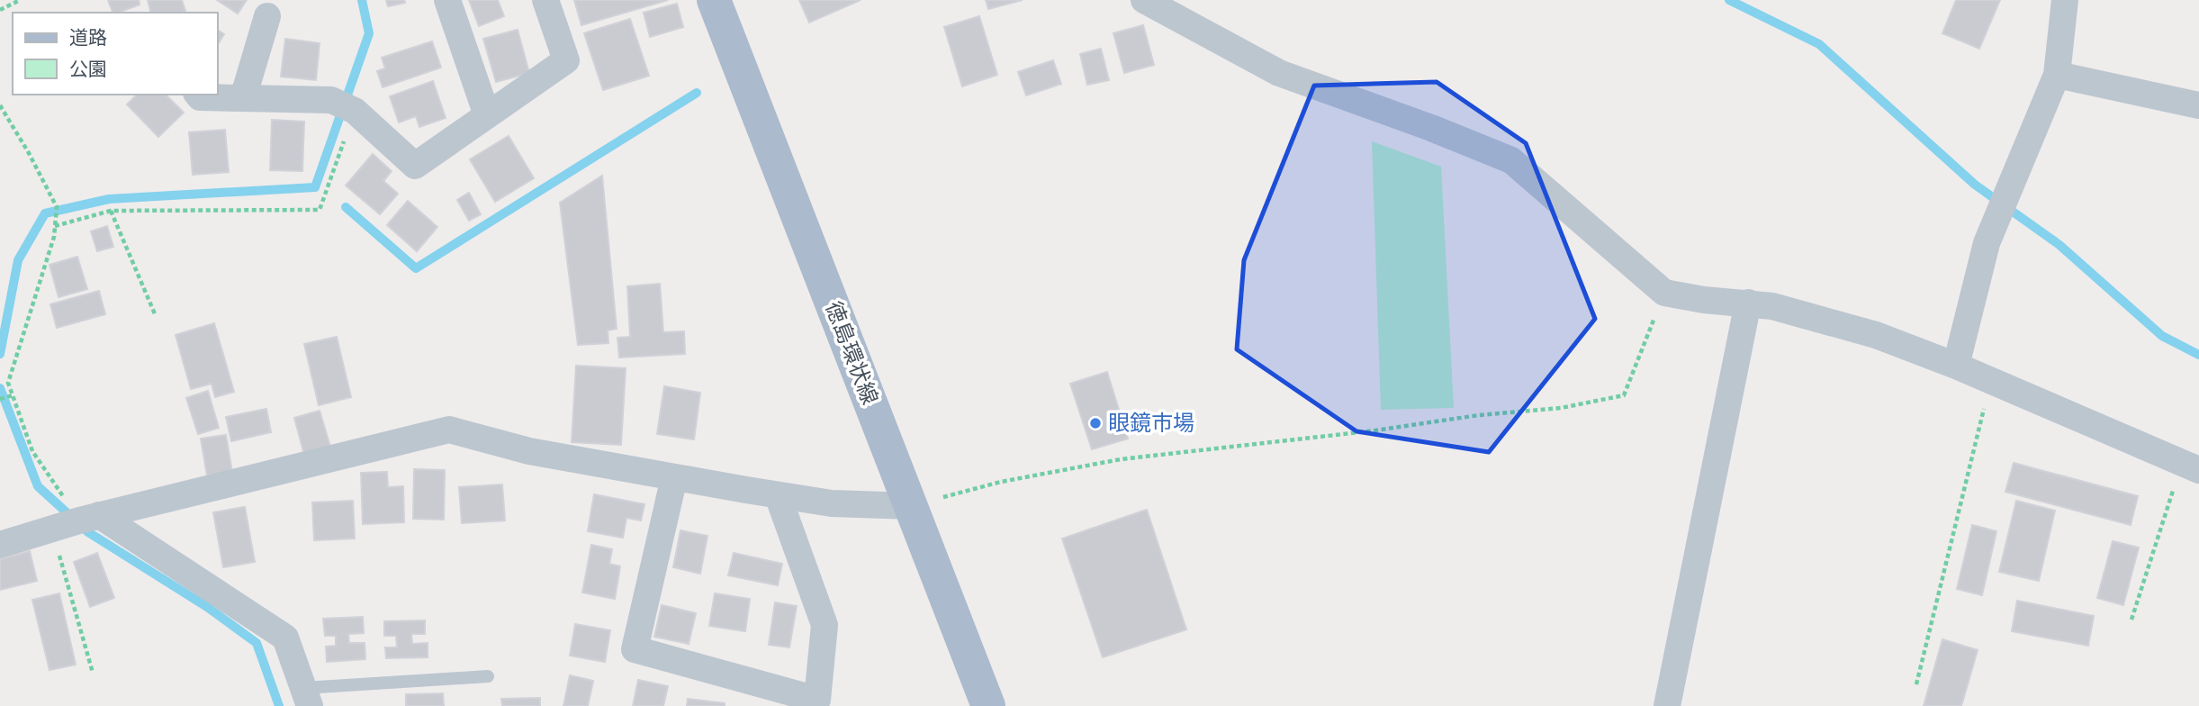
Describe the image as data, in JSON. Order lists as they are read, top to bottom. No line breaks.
{"streets":{"main road":["徳島環状線"]},"places":["眼鏡市場"],"legend":["道路","公園"]}
